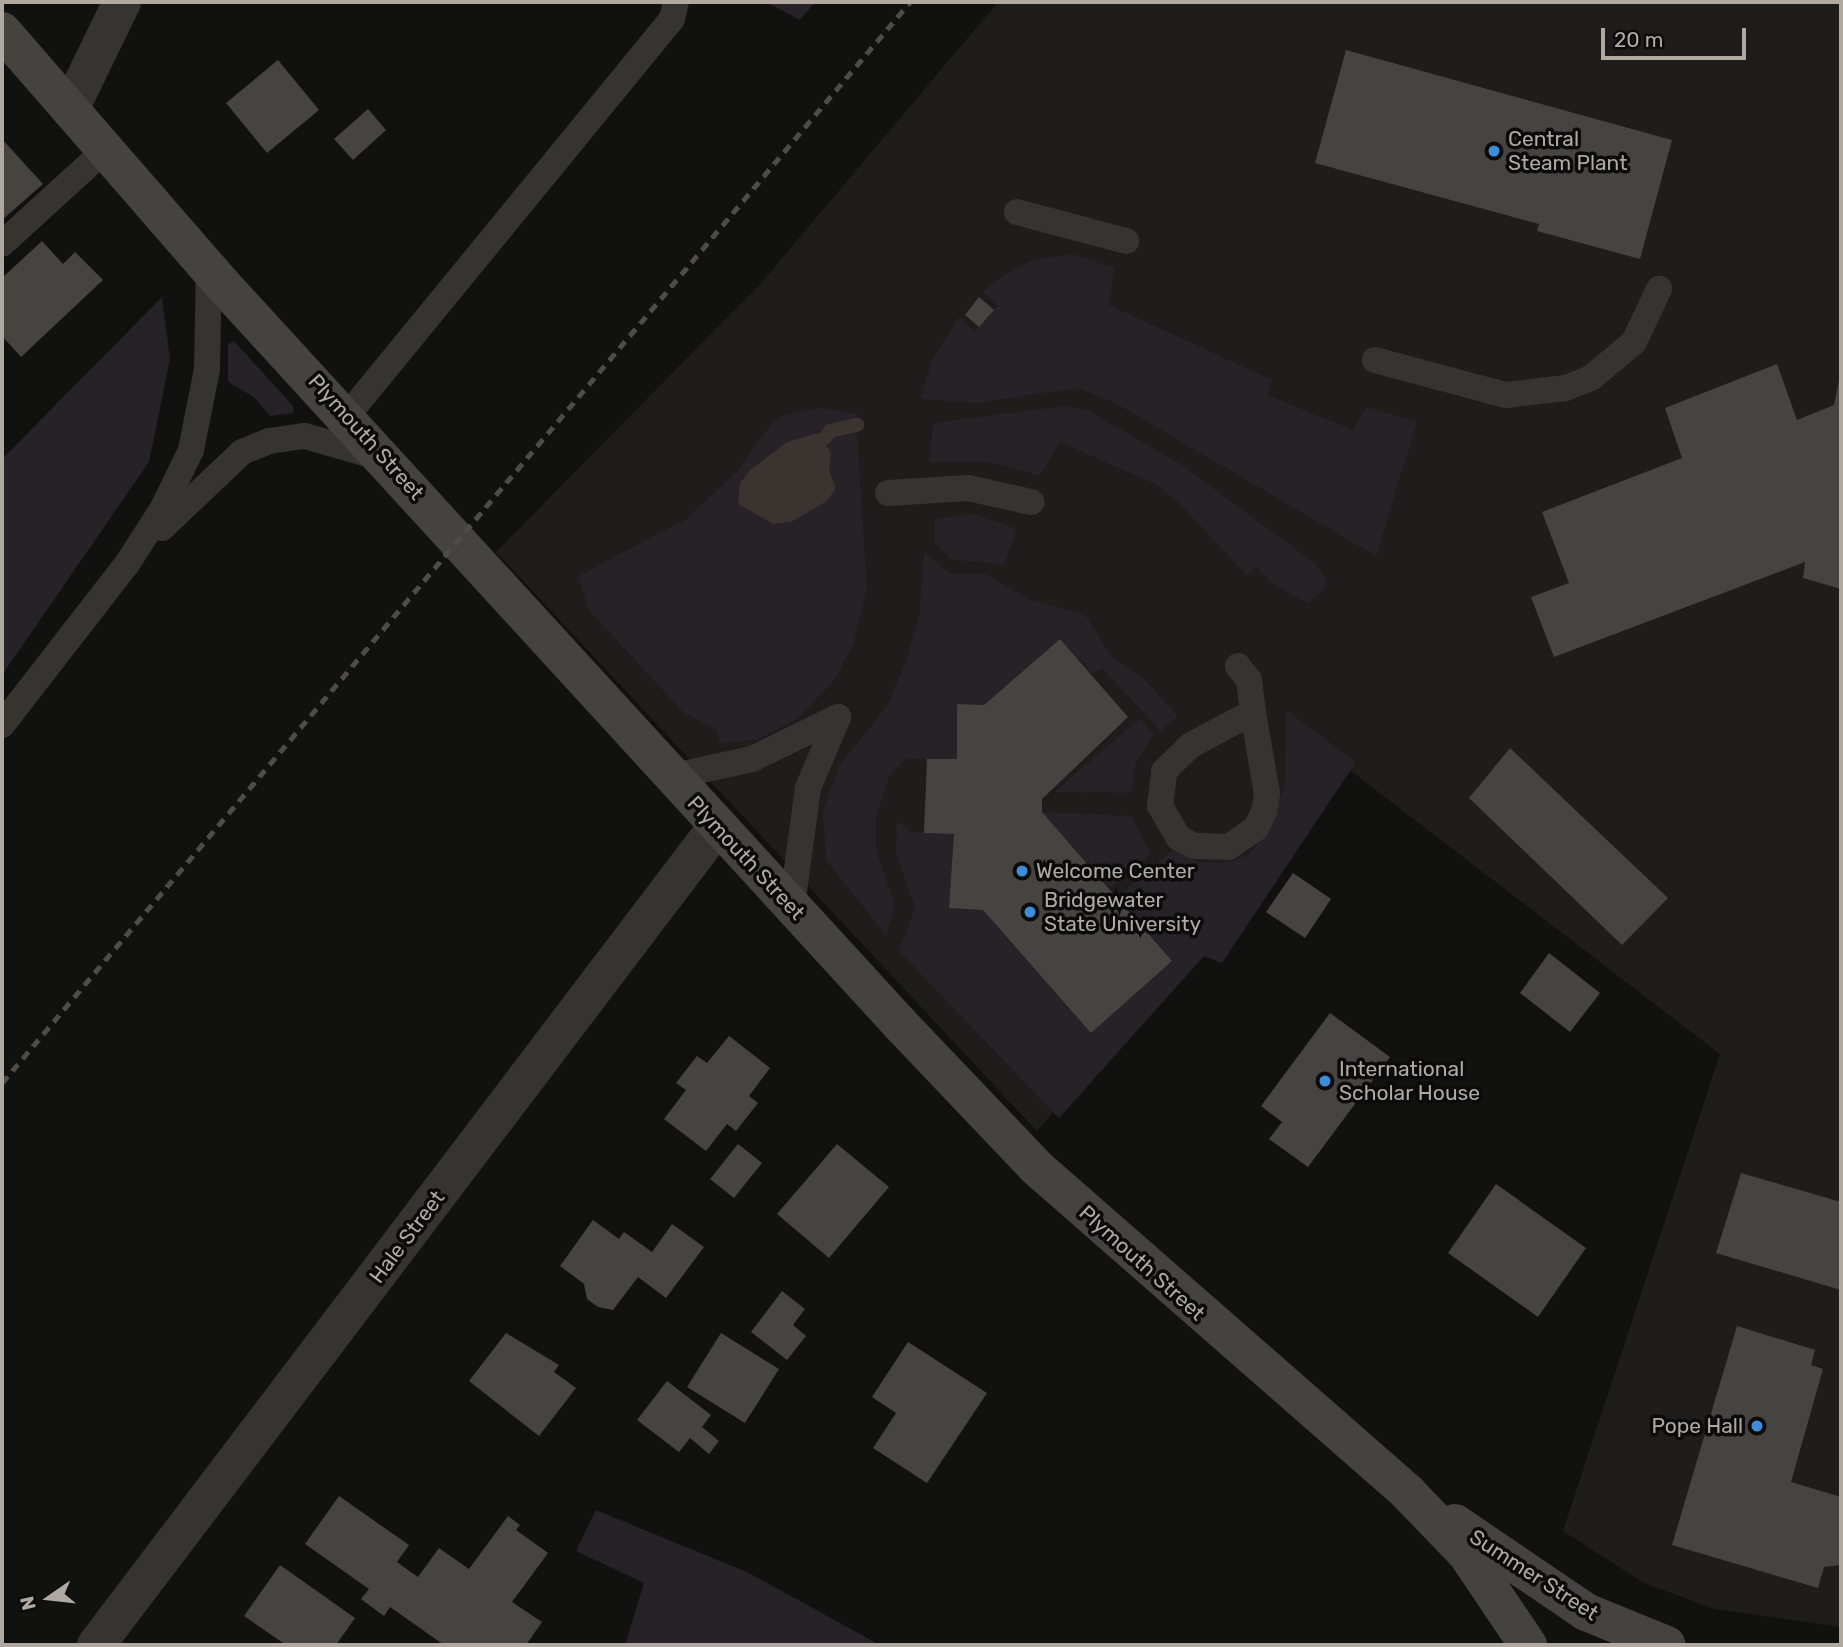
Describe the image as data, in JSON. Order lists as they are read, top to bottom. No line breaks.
{"streets":{"main road":["Plymouth Street","Summer Street"],"street":["Hale Street"]},"crossings":[["Plymouth Street","Hale Street"],["Plymouth Street","Summer Street"]],"places":["Central Steam Plant","Welcome Center","Bridgewater State University","International Scholar House","Pope Hall"],"scale_bar":"20 m","north":"left"}
